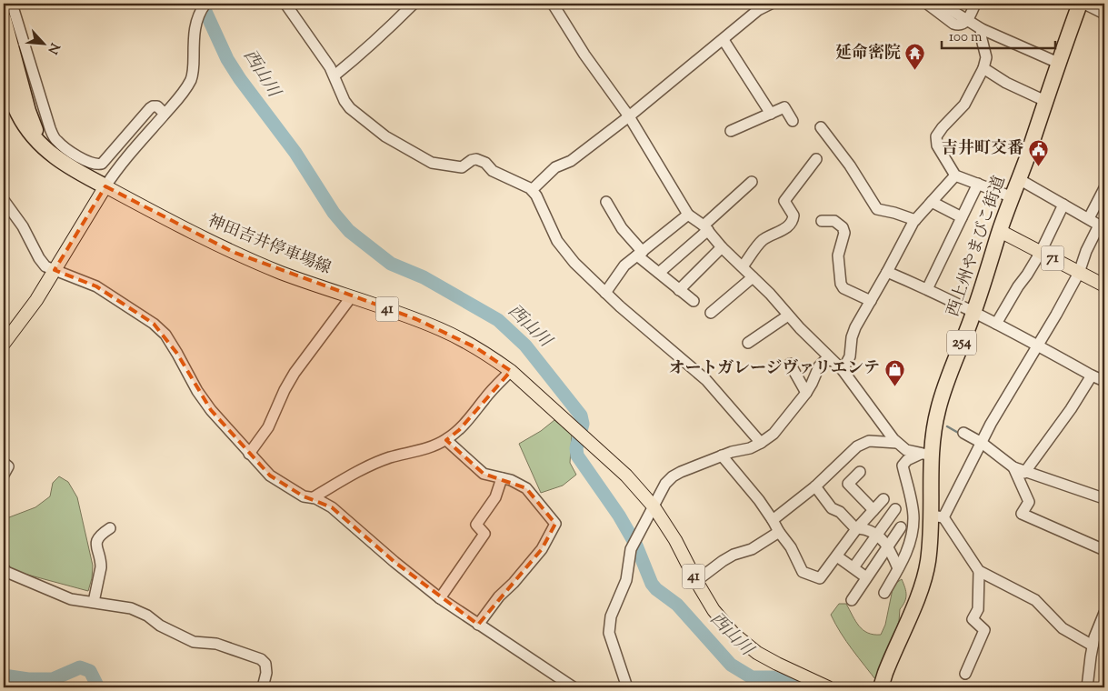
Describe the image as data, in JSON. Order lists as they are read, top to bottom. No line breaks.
{"streets":{"highway":["西上州やまびこ街道","254"],"main road":["神田吉井停車場線","71","41"]},"crossings":[["西上州やまびこ街道","71"]],"water":["西山川"],"places":{"temple":["延命密院"],"public building":["吉井町交番"],"shop":["オートガレージヴァリエンテ"]},"scale_bar":"100 m","north":"bottom right"}
